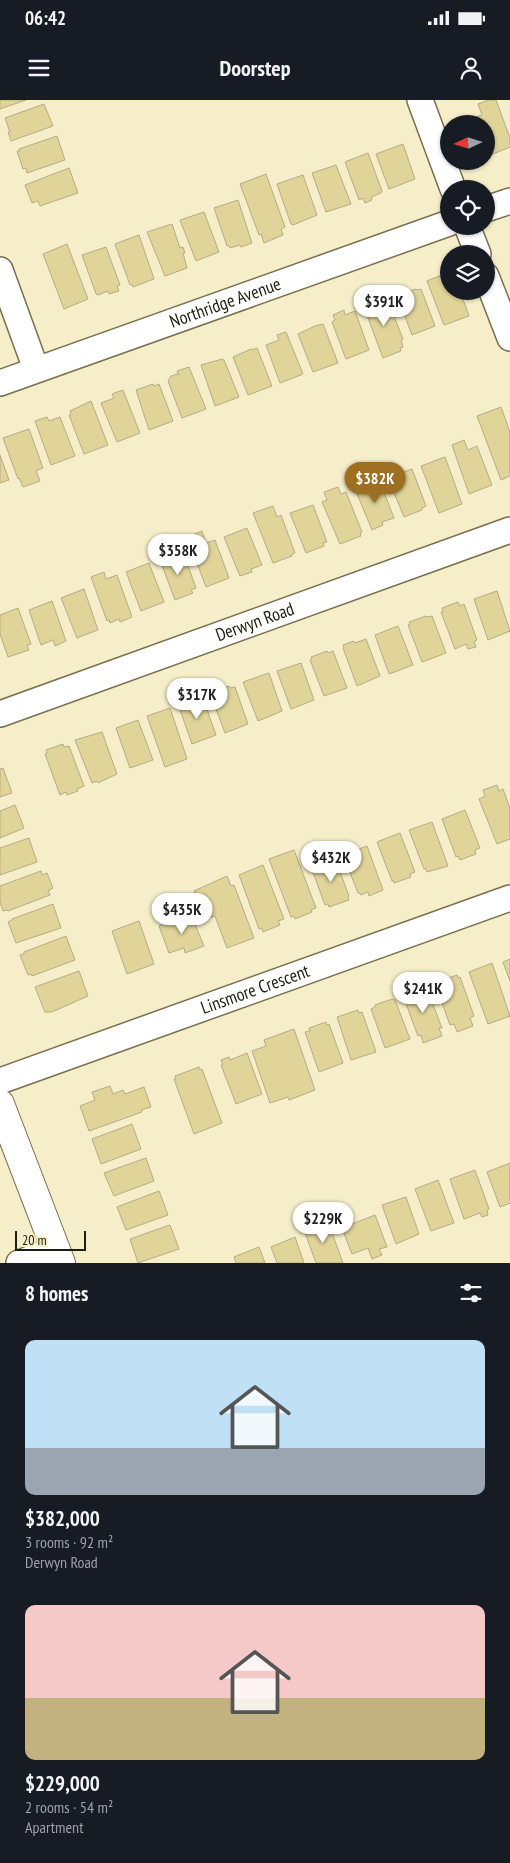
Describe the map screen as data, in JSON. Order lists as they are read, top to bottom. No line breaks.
{"streets":{"street":["Northridge Avenue","Derwyn Road","Linsmore Crescent"]},"scale_bar":"20 m","north":"left","page":{"status":"06:42","header":"Doorstep","price":["$391K","$382K","$358K","$317K","$432K","$435K","$241K","$229K"],"scale":"20 m","heading":"8 homes","list":[{"name":"$382,000","note":"3 rooms · 92 m² · Derwyn Road"},{"name":"$229,000","note":"2 rooms · 54 m² · Apartment"}]}}
